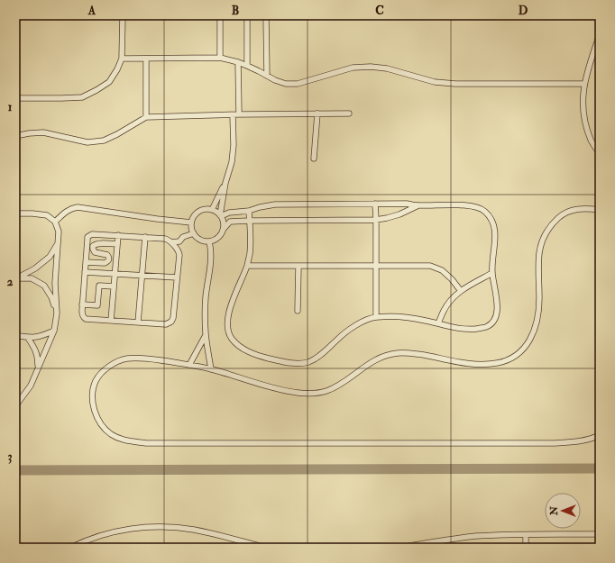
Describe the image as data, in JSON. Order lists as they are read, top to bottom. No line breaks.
{"north":"left","grid":{"columns":["A","B","C","D"],"rows":["1","2","3"]}}
